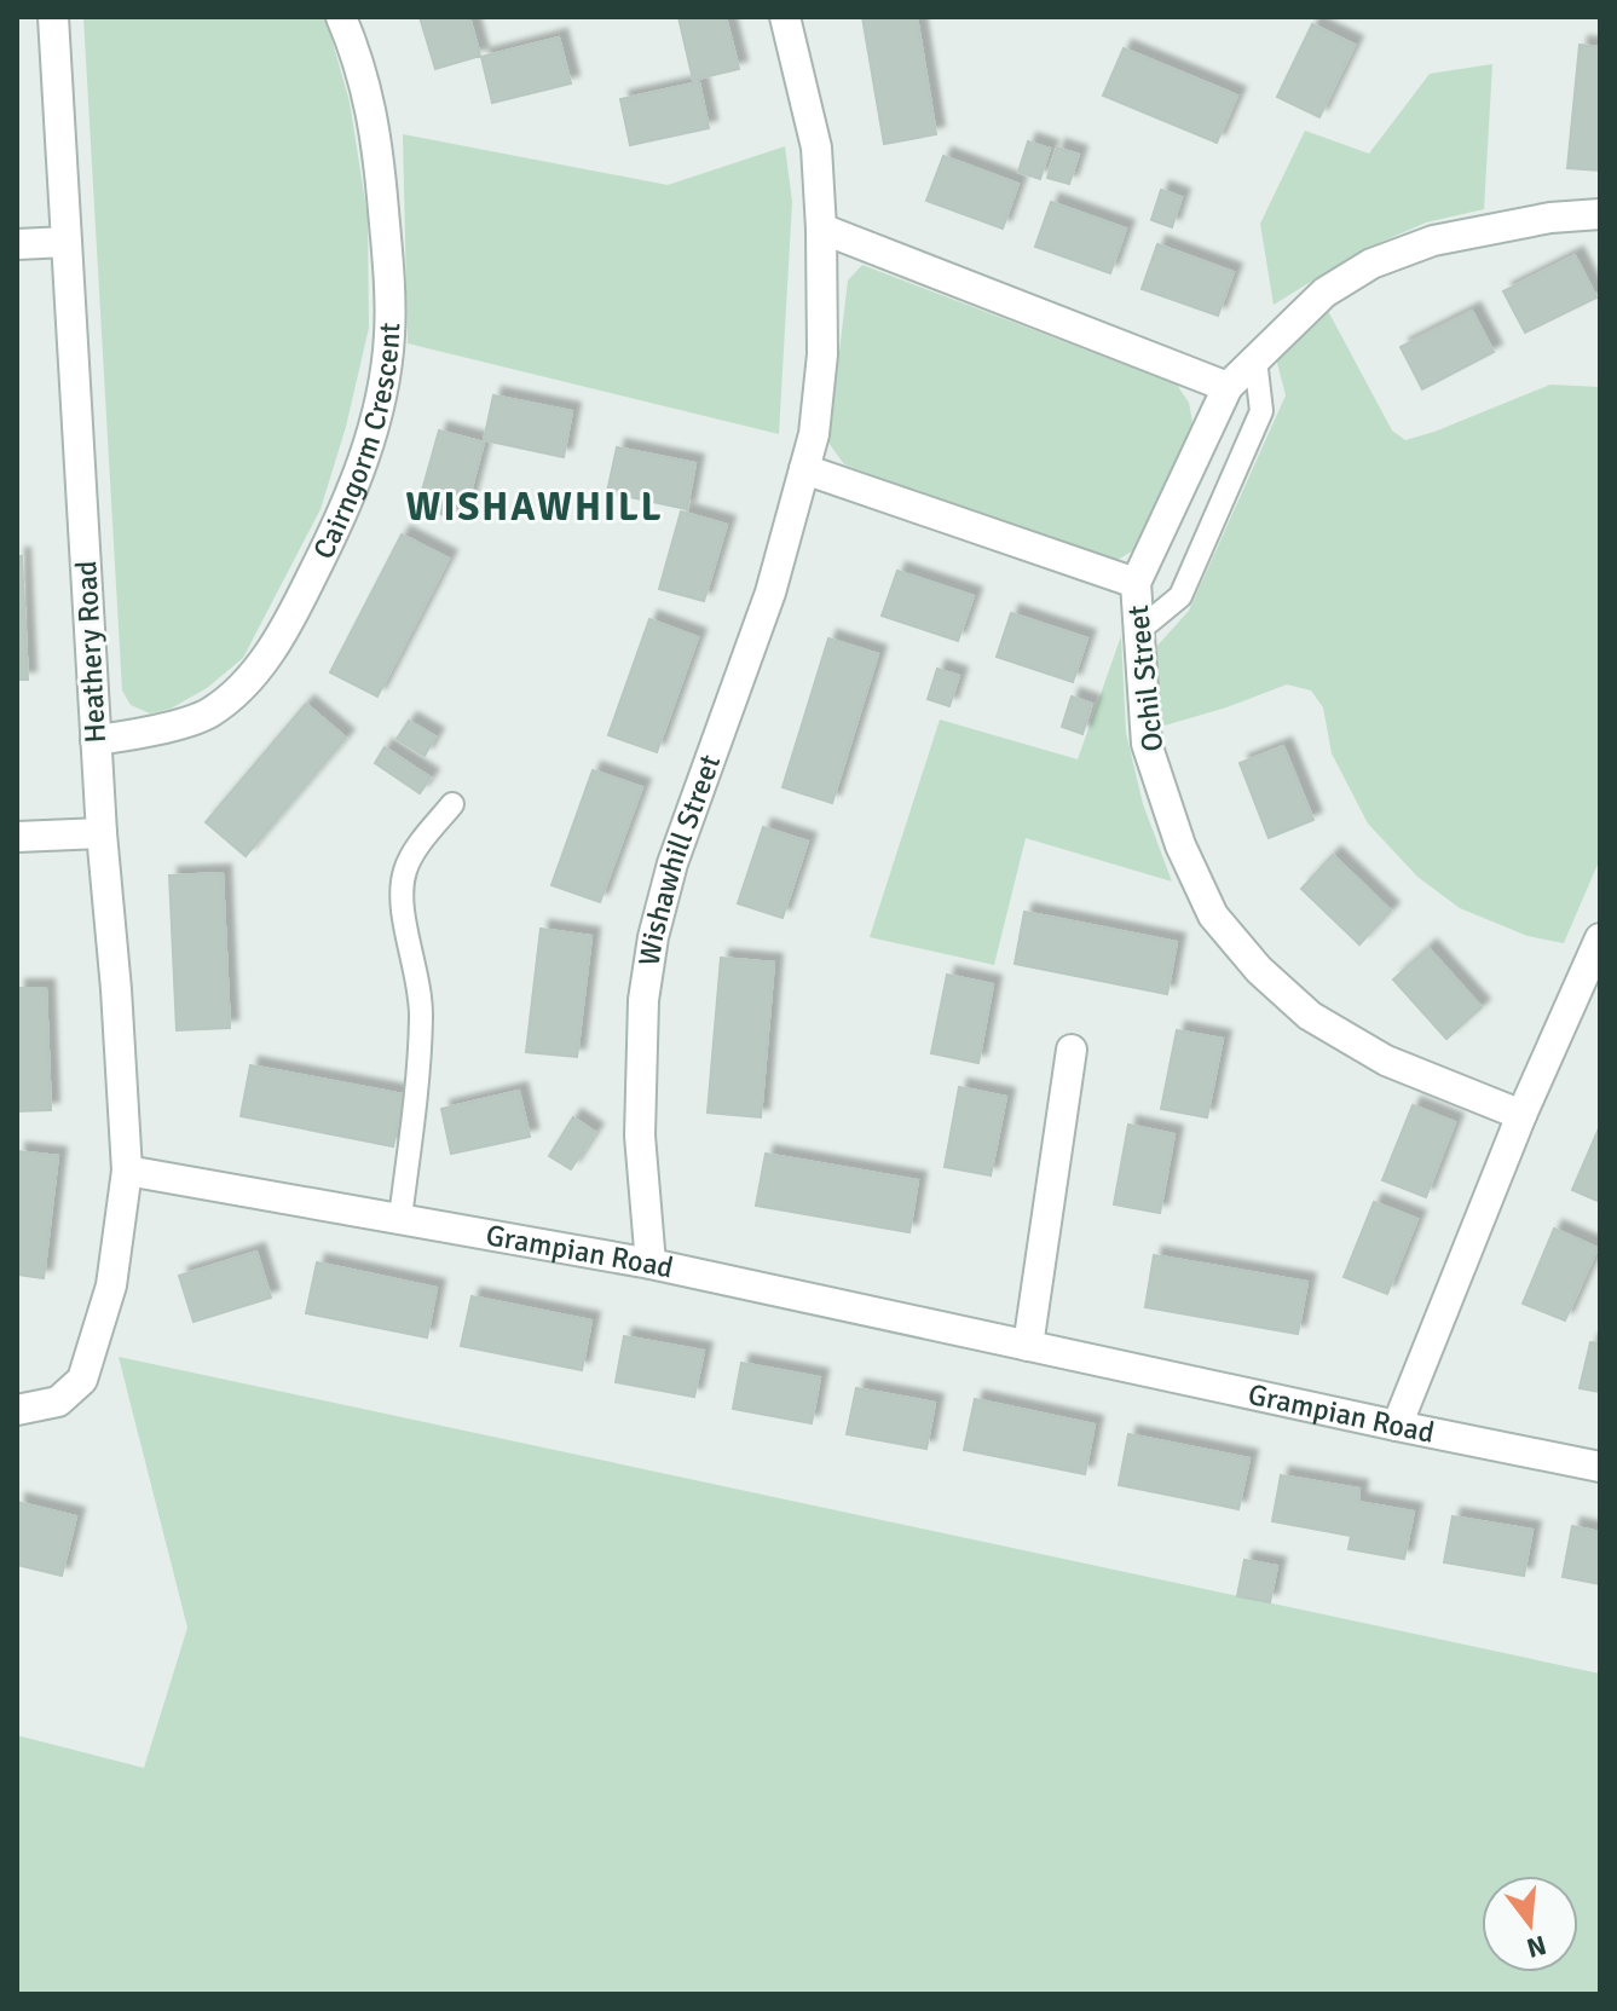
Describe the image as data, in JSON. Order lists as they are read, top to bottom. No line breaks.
{"streets":{"street":["Cairngorm Crescent","Heathery Road","Ochil Street","Wishawhill Street","Grampian Road"]},"crossings":[["Cairngorm Crescent","Heathery Road"],["Heathery Road","Grampian Road"],["Wishawhill Street","Grampian Road"]],"districts":["WISHAWHILL"],"north":"bottom"}
